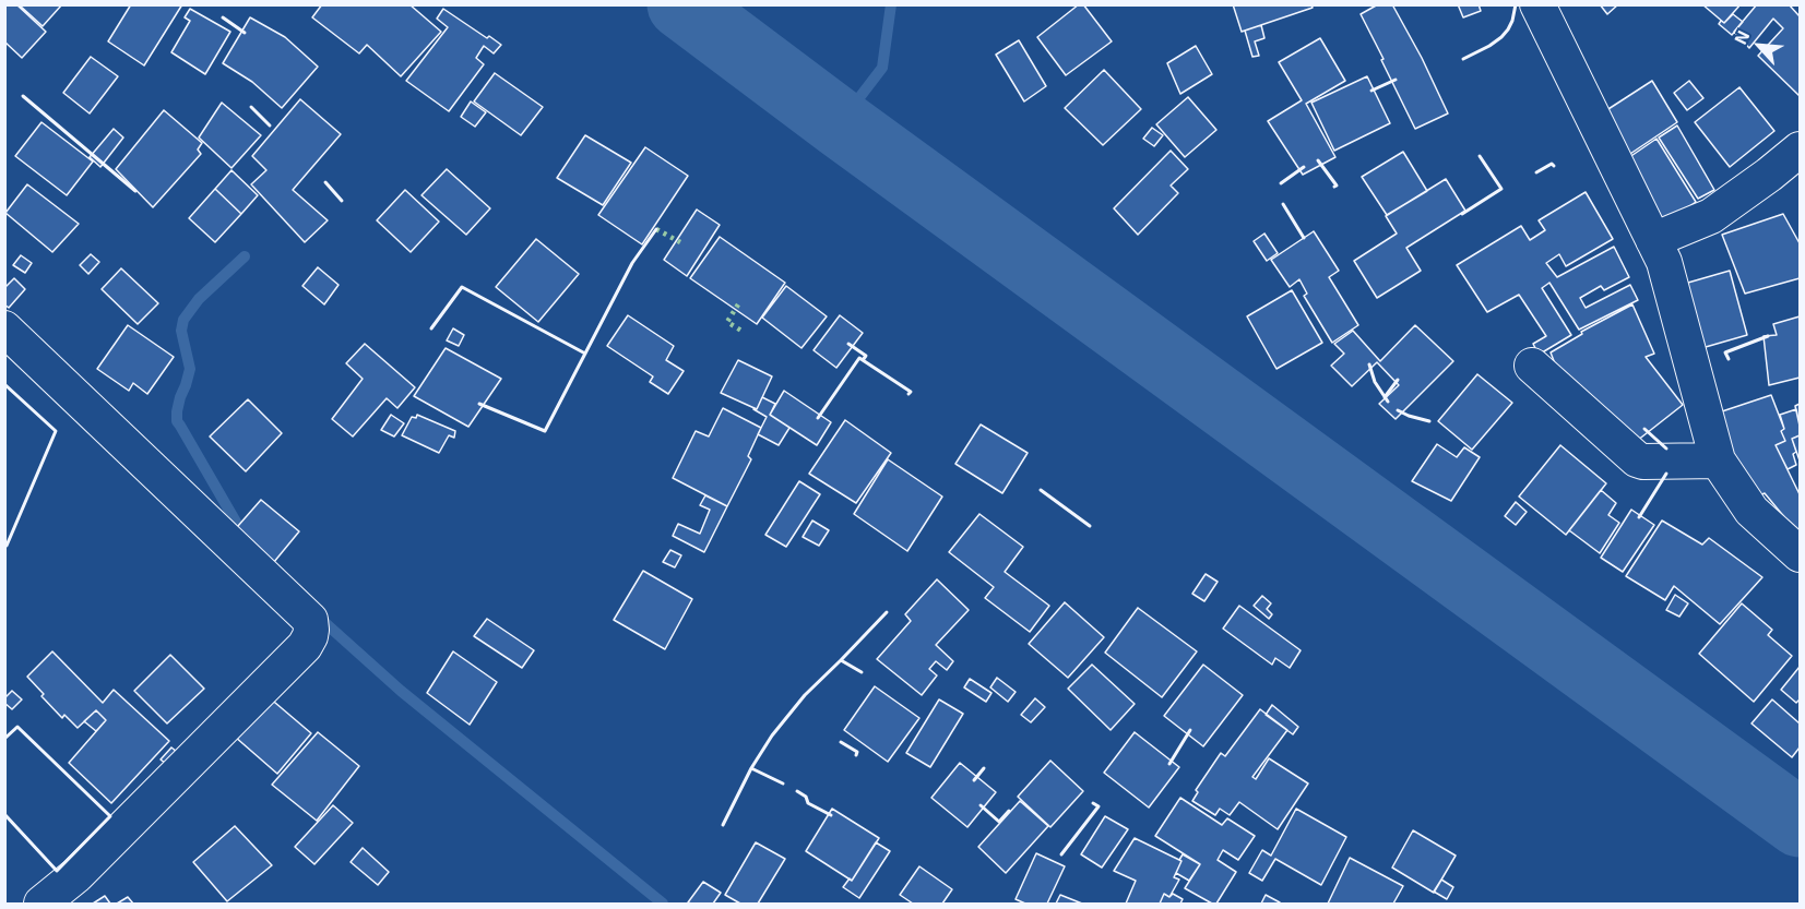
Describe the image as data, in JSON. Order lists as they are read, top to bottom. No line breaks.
{"north":"top left"}
